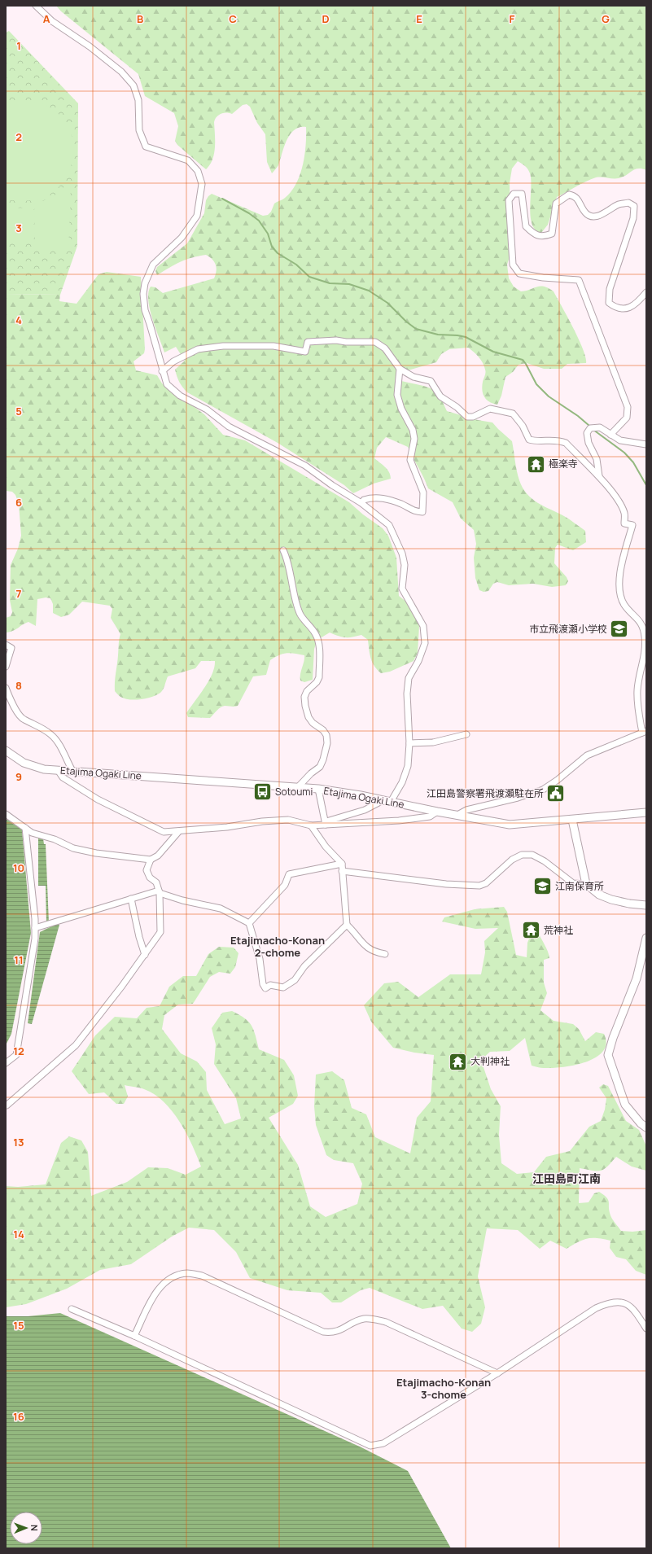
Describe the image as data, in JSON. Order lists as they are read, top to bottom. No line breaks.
{"streets":{"main road":["Etajima Ogaki Line"]},"districts":["Etajimacho-Konan 2-chome","江田島町江南","Etajimacho-Konan 3-chome"],"places":{"temple":["極楽寺","荒神社","大判神社"],"school or university":["市立飛渡瀬小学校","江南保育所"],"bus stop":["Sotoumi"],"public building":["江田島警察署飛渡瀬駐在所"]},"north":"right","grid":{"columns":["A","B","C","D","E","F","G"],"rows":["1","2","3","4","5","6","7","8","9","10","11","12","13","14","15","16"]}}
